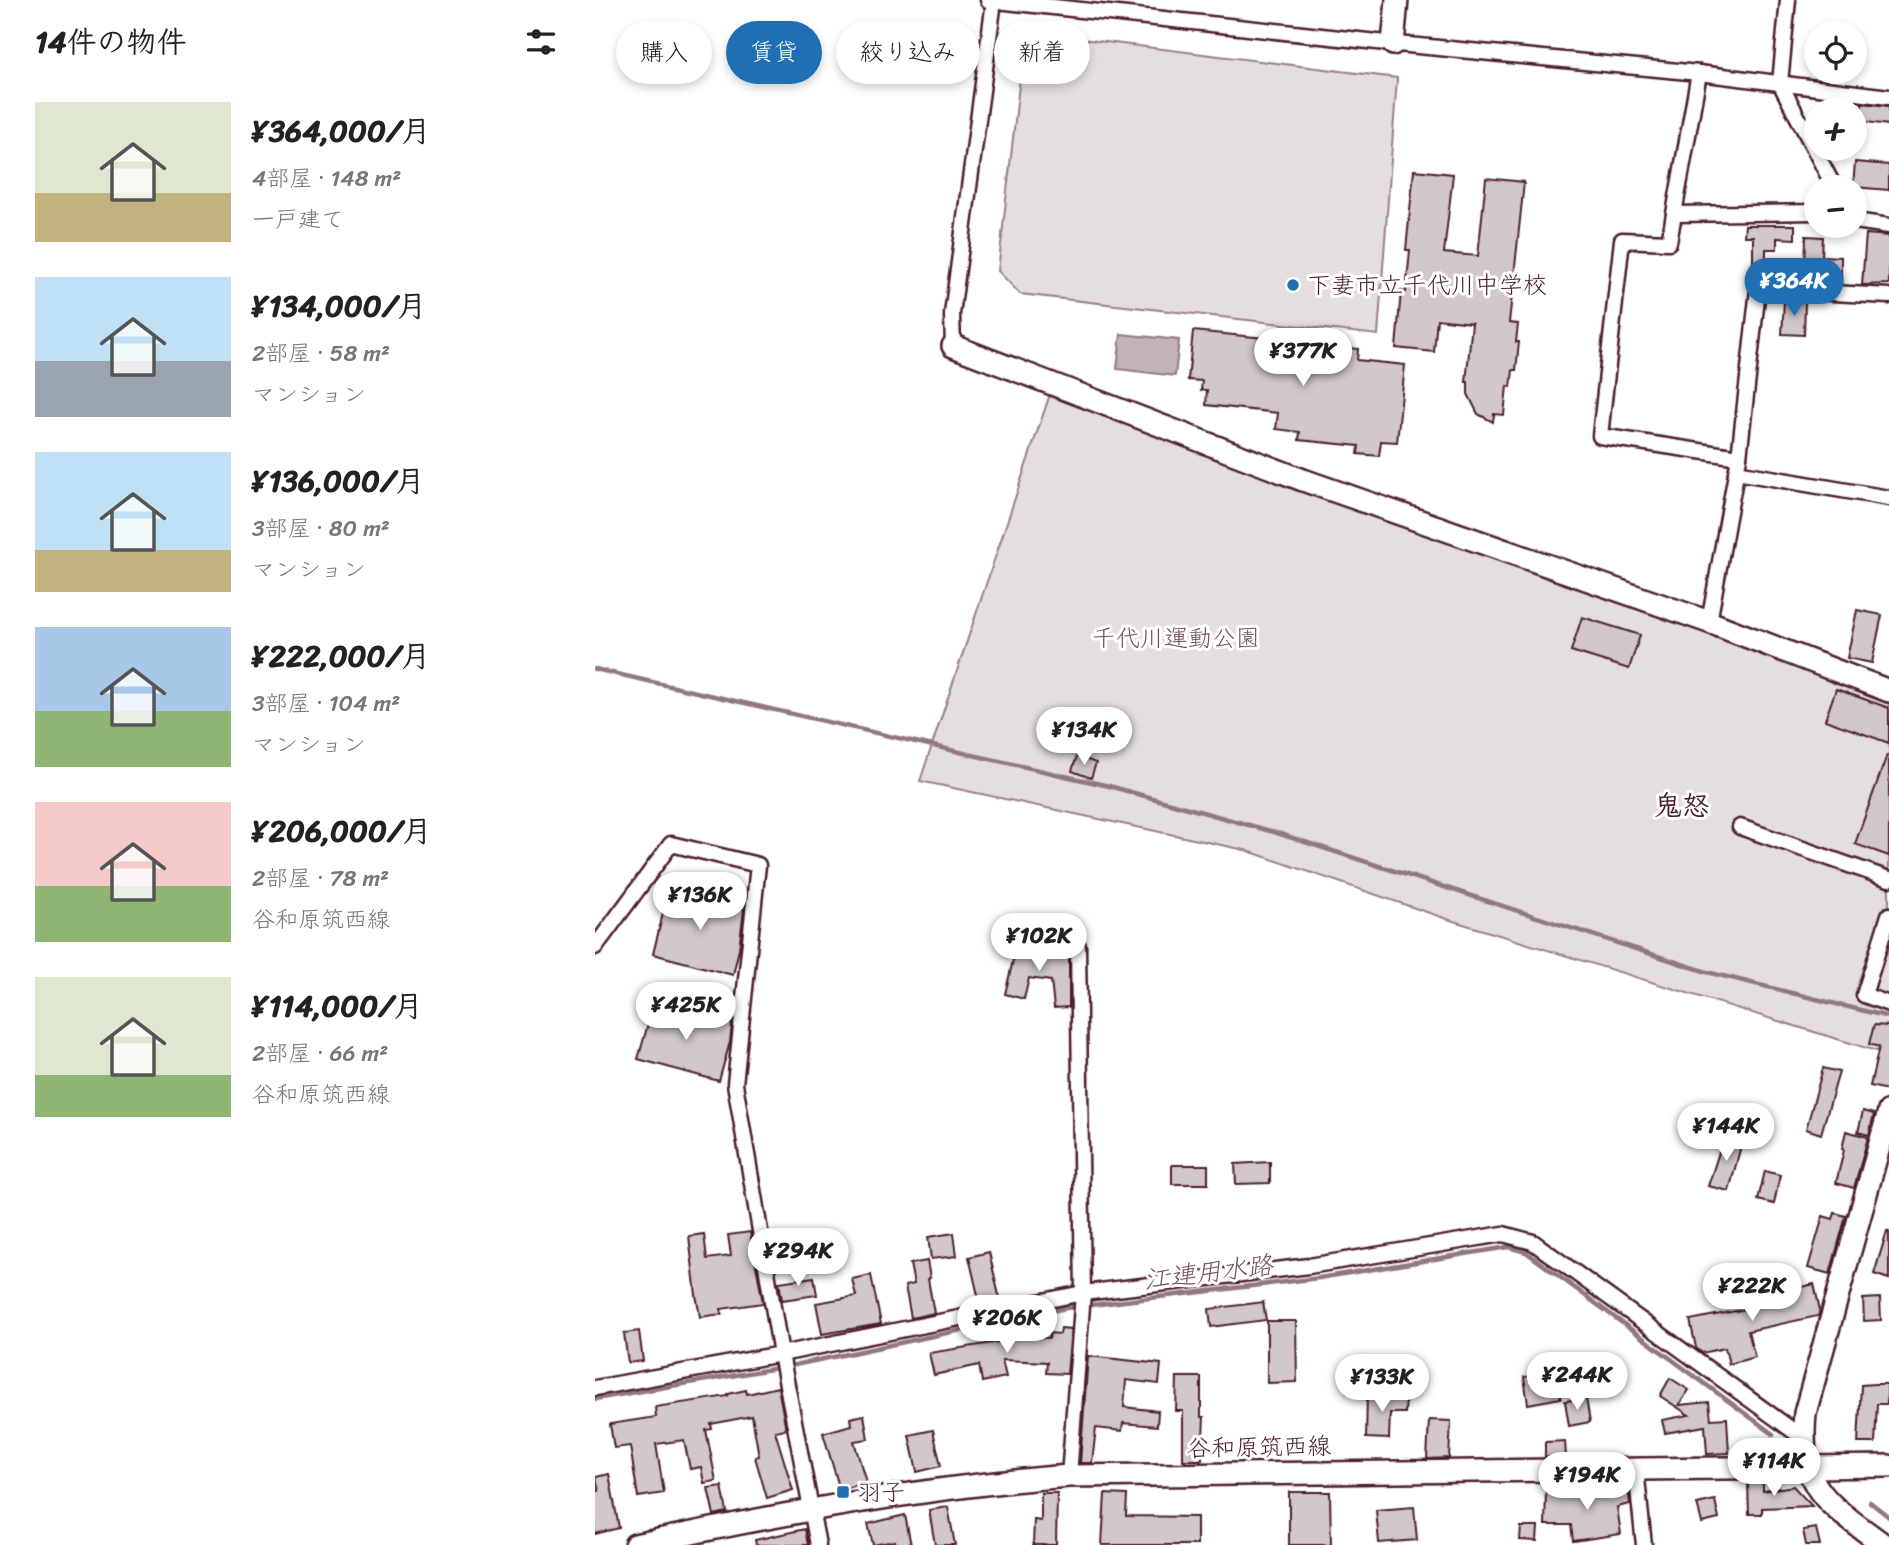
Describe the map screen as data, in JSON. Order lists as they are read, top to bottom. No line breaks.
{"streets":{"street":["谷和原筑西線"]},"districts":["鬼怒"],"water":["江連用水路"],"parks":["千代川運動公園"],"places":{"other":["下妻市立千代川中学校"],"transit":["羽子"]},"page":{"heading":"14件の物件","map_buttons":["+","−"],"chip":["購入","賃貸","絞り込み","新着"],"list":[{"name":"¥364,000/月","note":"4部屋 · 148 m² · 一戸建て"},{"name":"¥134,000/月","note":"2部屋 · 58 m² · マンション"},{"name":"¥136,000/月","note":"3部屋 · 80 m² · マンション"},{"name":"¥222,000/月","note":"3部屋 · 104 m² · マンション"},{"name":"¥206,000/月","note":"2部屋 · 78 m² · 谷和原筑西線"},{"name":"¥114,000/月","note":"2部屋 · 66 m² · 谷和原筑西線"}],"price":["¥364K","¥377K","¥134K","¥136K","¥102K","¥425K","¥144K","¥294K","¥222K","¥206K","¥244K","¥133K","¥114K","¥194K"]}}
